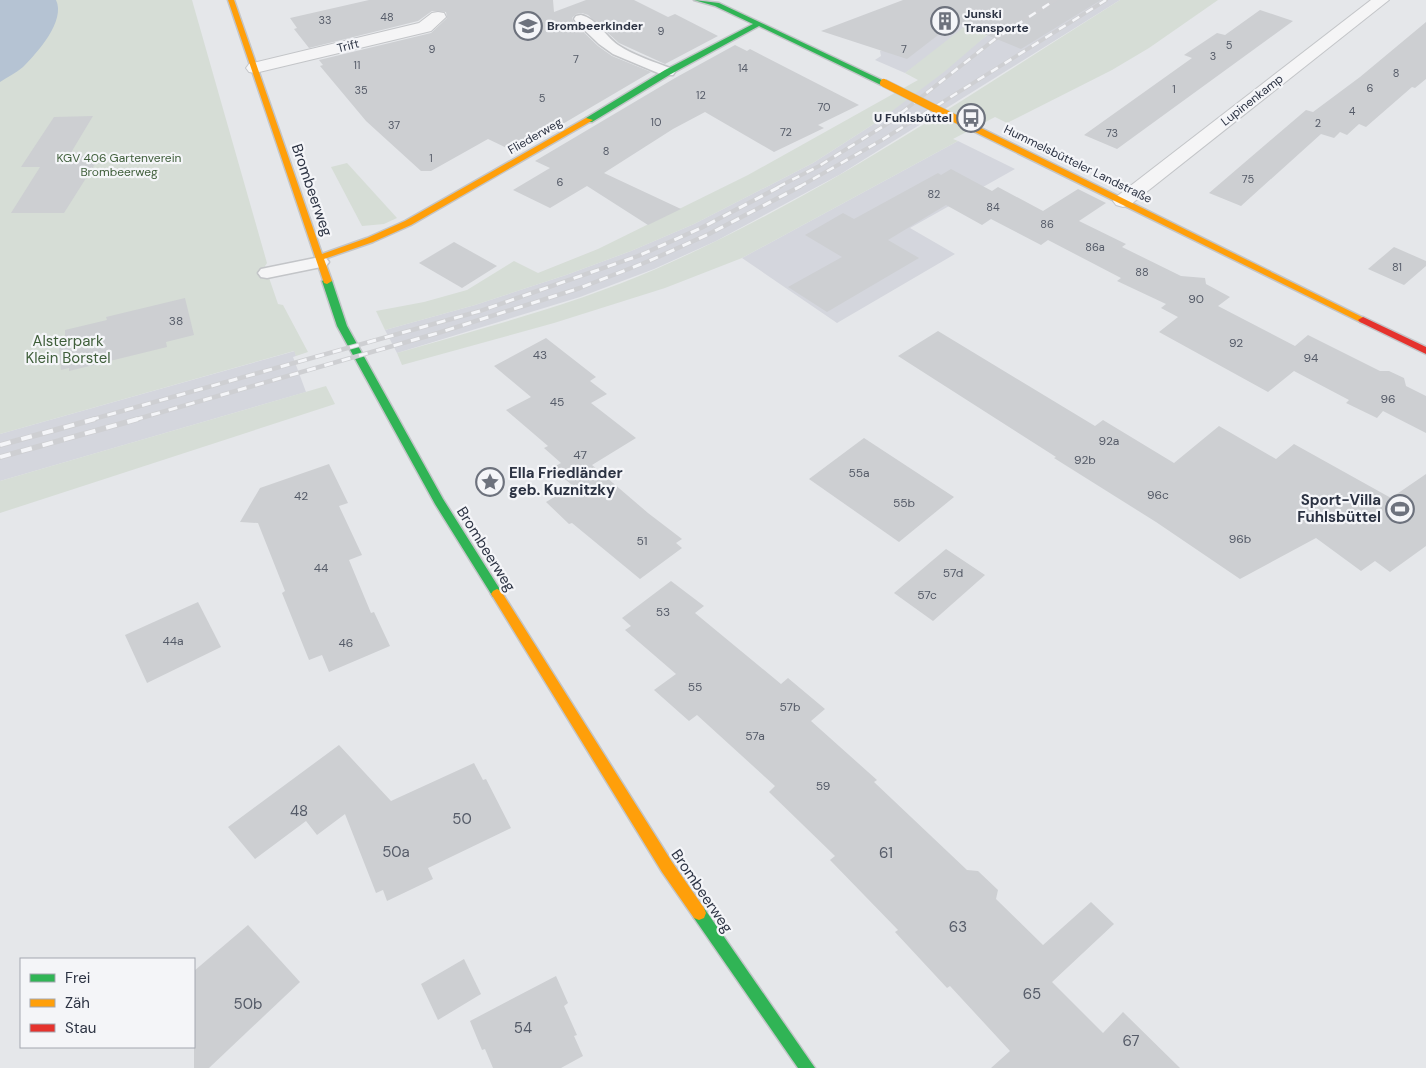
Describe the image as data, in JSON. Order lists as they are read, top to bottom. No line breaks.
{"streets":{"main road":["Fliederweg","Hummelsbütteler Landstraße","Brombeerweg"],"street":["Trift","Lupinenkamp"]},"crossings":[["Trift","Brombeerweg"],["Lupinenkamp","Hummelsbütteler Landstraße"],["Fliederweg","Hummelsbütteler Landstraße"],["Fliederweg","Brombeerweg"]],"parks":["KGV 406 Gartenverein Brombeerweg","Alsterpark Klein Borstel"],"places":{"building":["Junski Transporte"],"school or university":["Brombeerkinder"],"bus stop":["U Fuhlsbüttel"],"place":["Ella Friedländer geb. Kuznitzky"],"sports":["Sport-Villa Fuhlsbüttel"]},"house_numbers":["48","33","9","5","9","7","3","7","11","14","8","6","1","35","12","5","70","4","10","2","37","72","73","8","1","75","6","82","84","86","86a","81","88","90","38","92","43","94","96","45","92a","47","92b","55a","96c","42","55b","96b","51","44","57d","57c","53","44a","46","55","57b","57a","59","48","50","50a","61","63","65","50b","54","67"],"legend":["Frei","Zäh","Stau"]}
